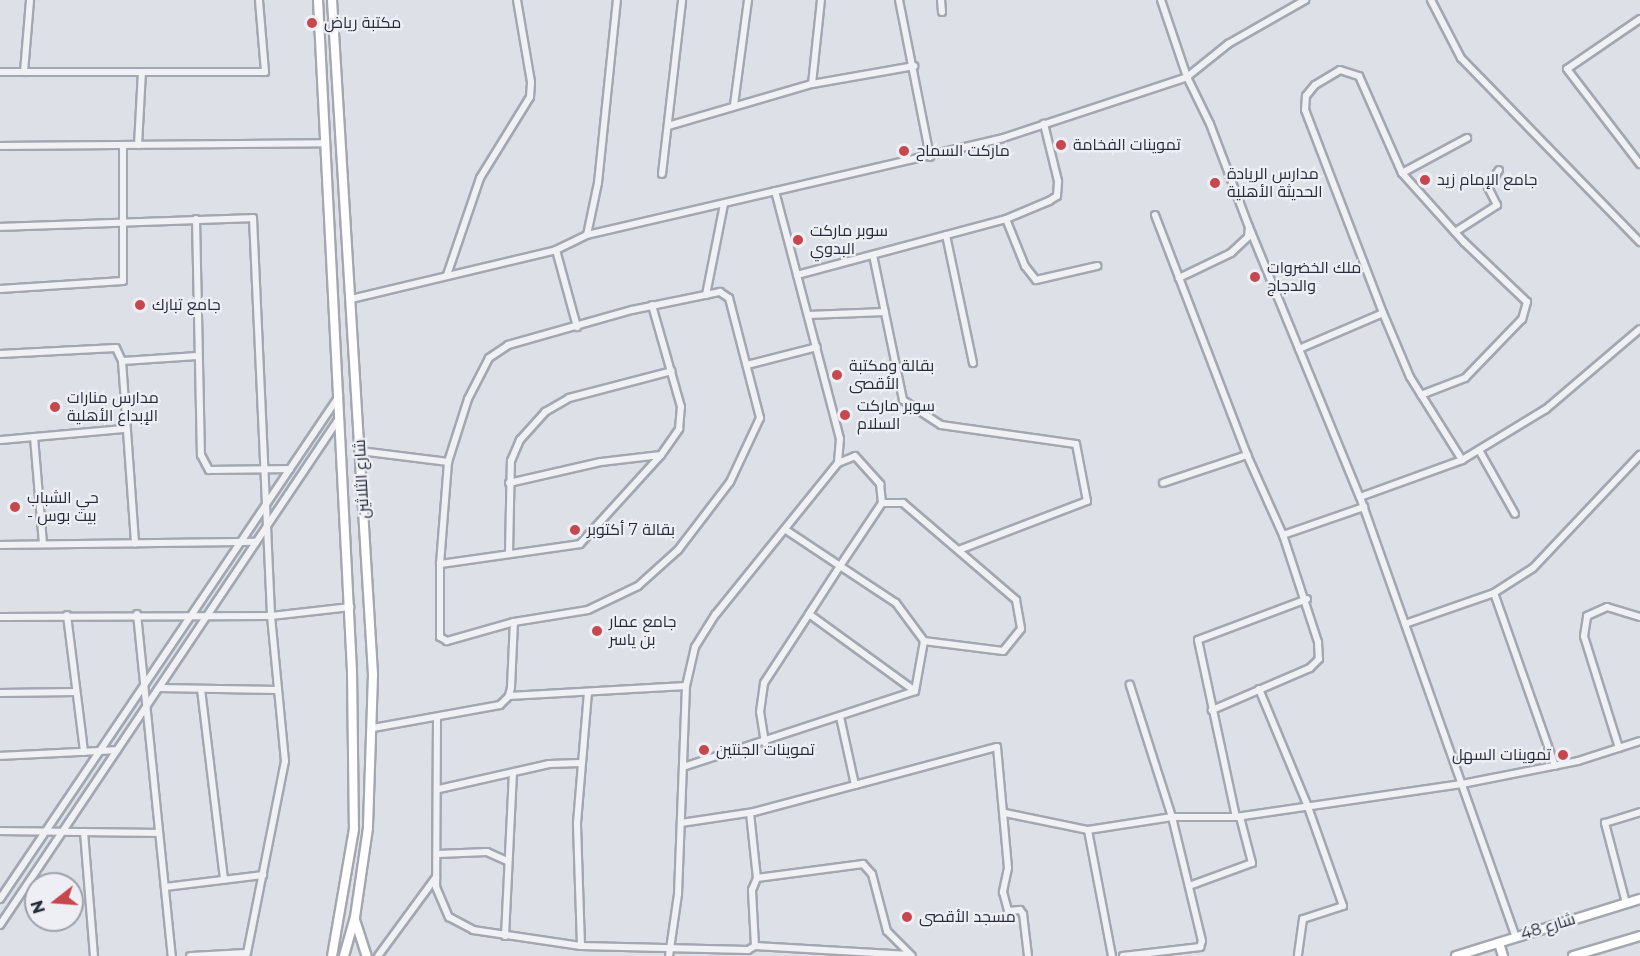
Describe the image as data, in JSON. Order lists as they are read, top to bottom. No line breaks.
{"streets":{"street":["شارع الثلاثين","شارع 48"]},"places":["مكتبة رياض","تموينات الفخامة","ماركت السماح","جامع الإمام زيد","مدارس الريادة الحديثة الأهلية","سوبر ماركت البدوي","ملك الخضروات والدجاج","جامع تبارك","بقالة ومكتبة الأقصى","مدارس منارات الإبداع الأهلية","سوبر ماركت السلام","حي الشباب - بيت بوس","بقالة 7 أكتوبر","جامع عمار بن ياسر","تموينات الجنتين","تموينات السهل","مسجد الأقصى"],"north":"left"}
